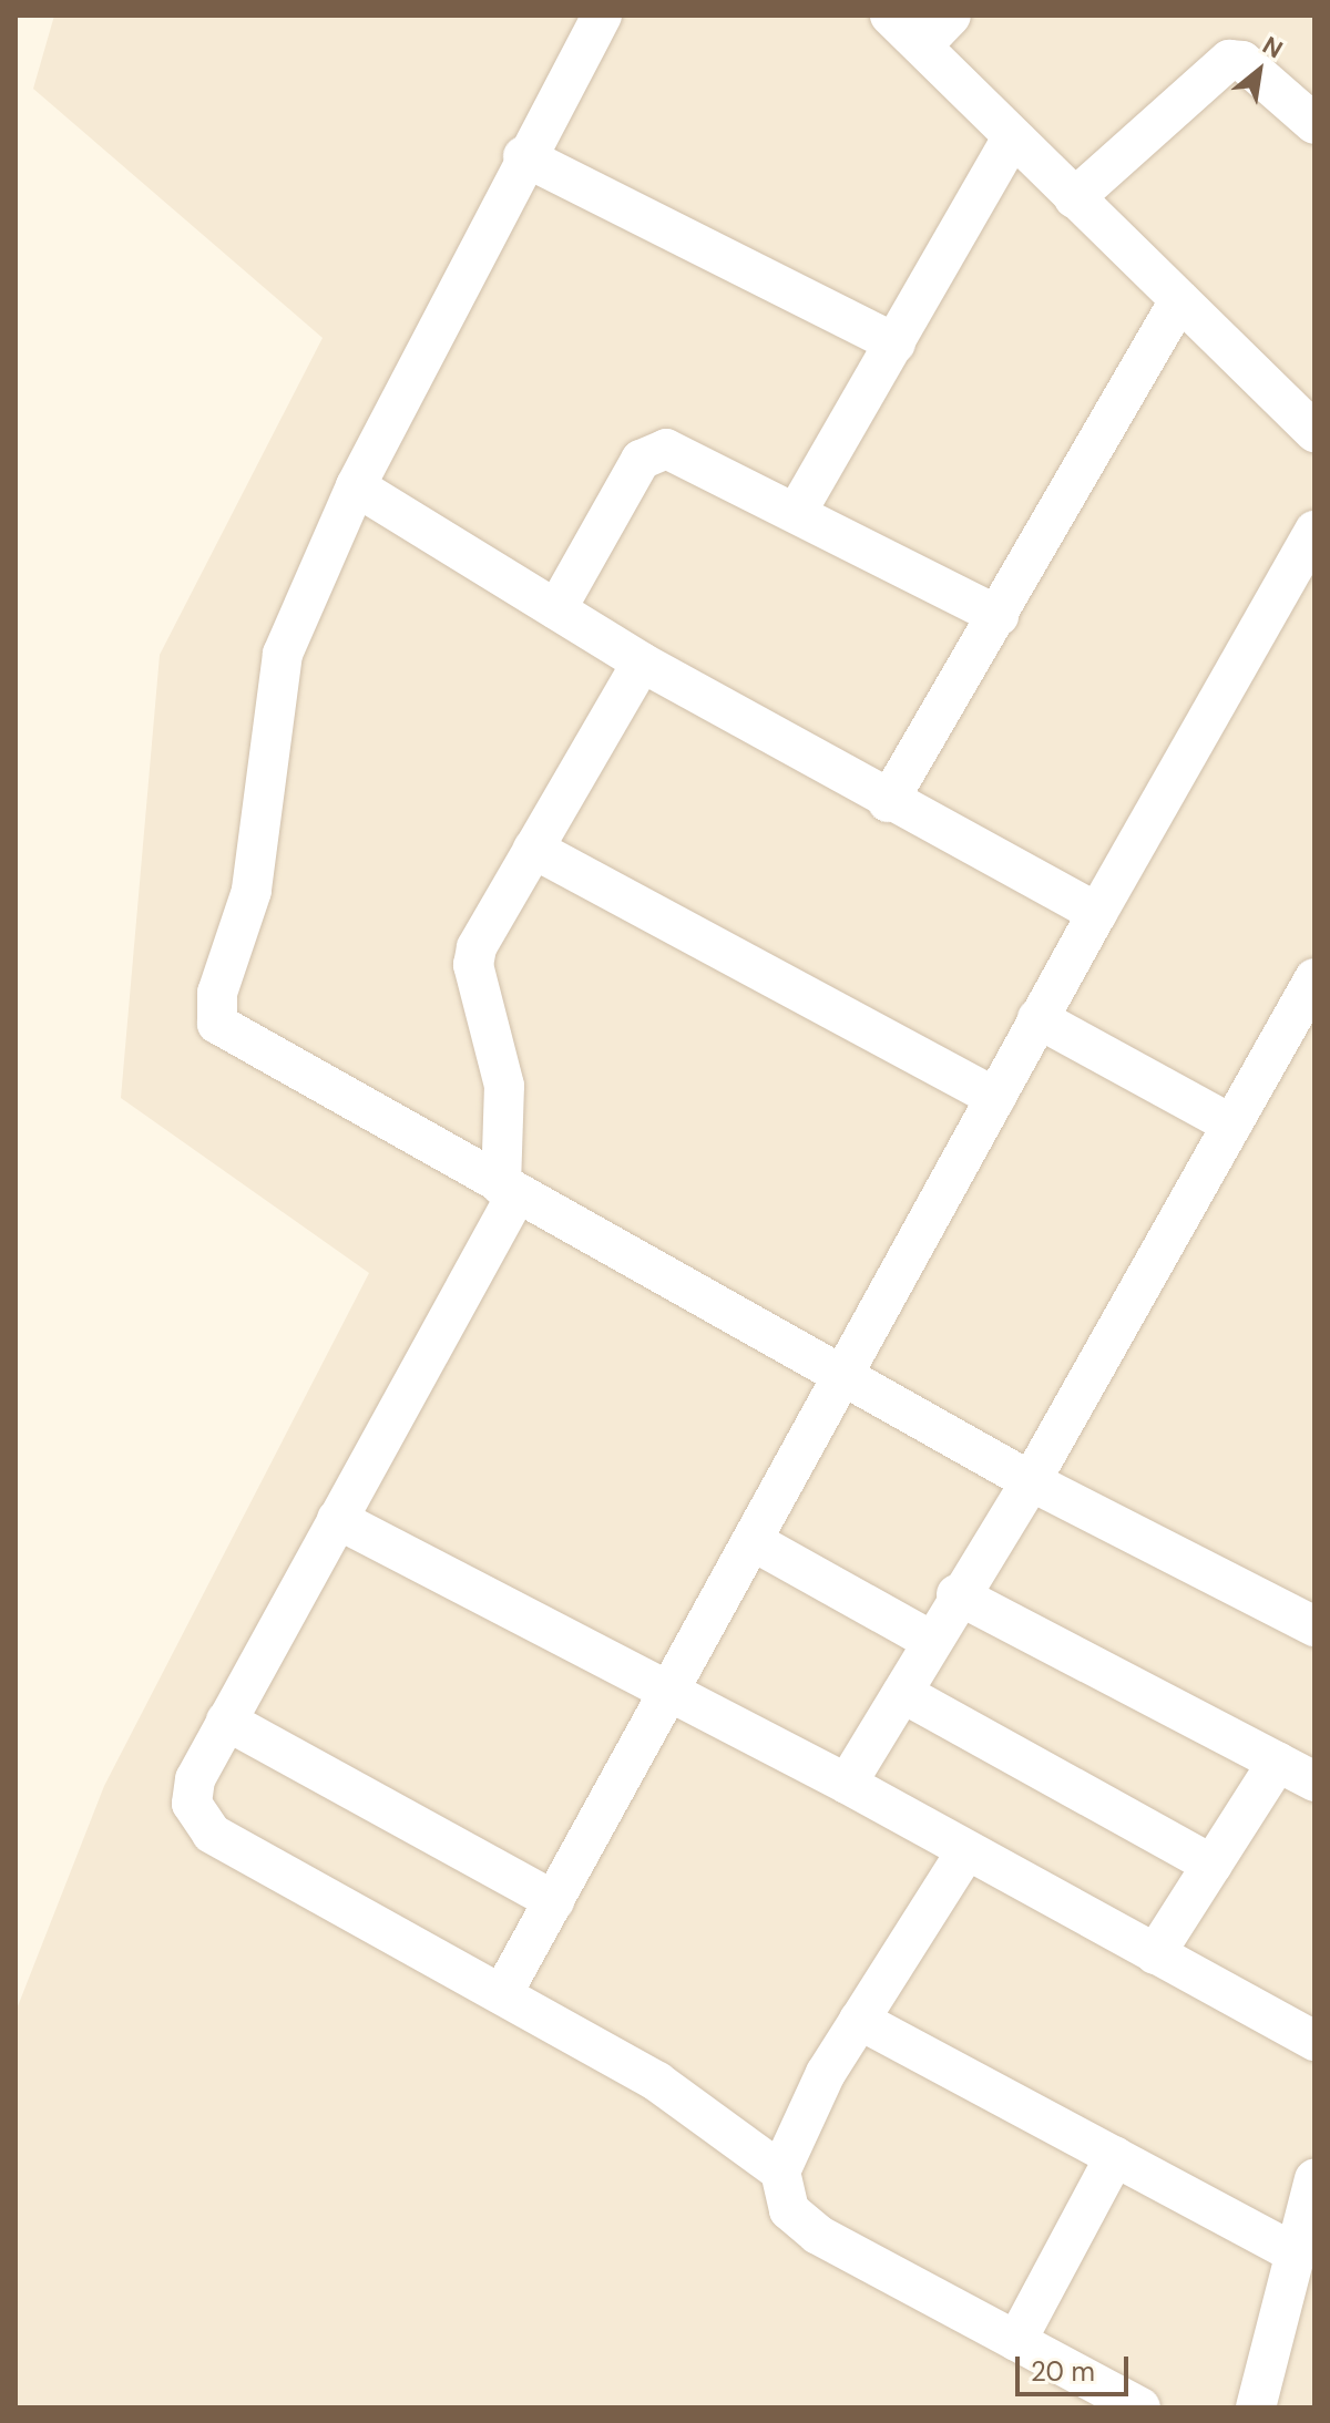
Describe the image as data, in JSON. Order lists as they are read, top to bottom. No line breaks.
{"scale_bar":"20 m","north":"top right"}
